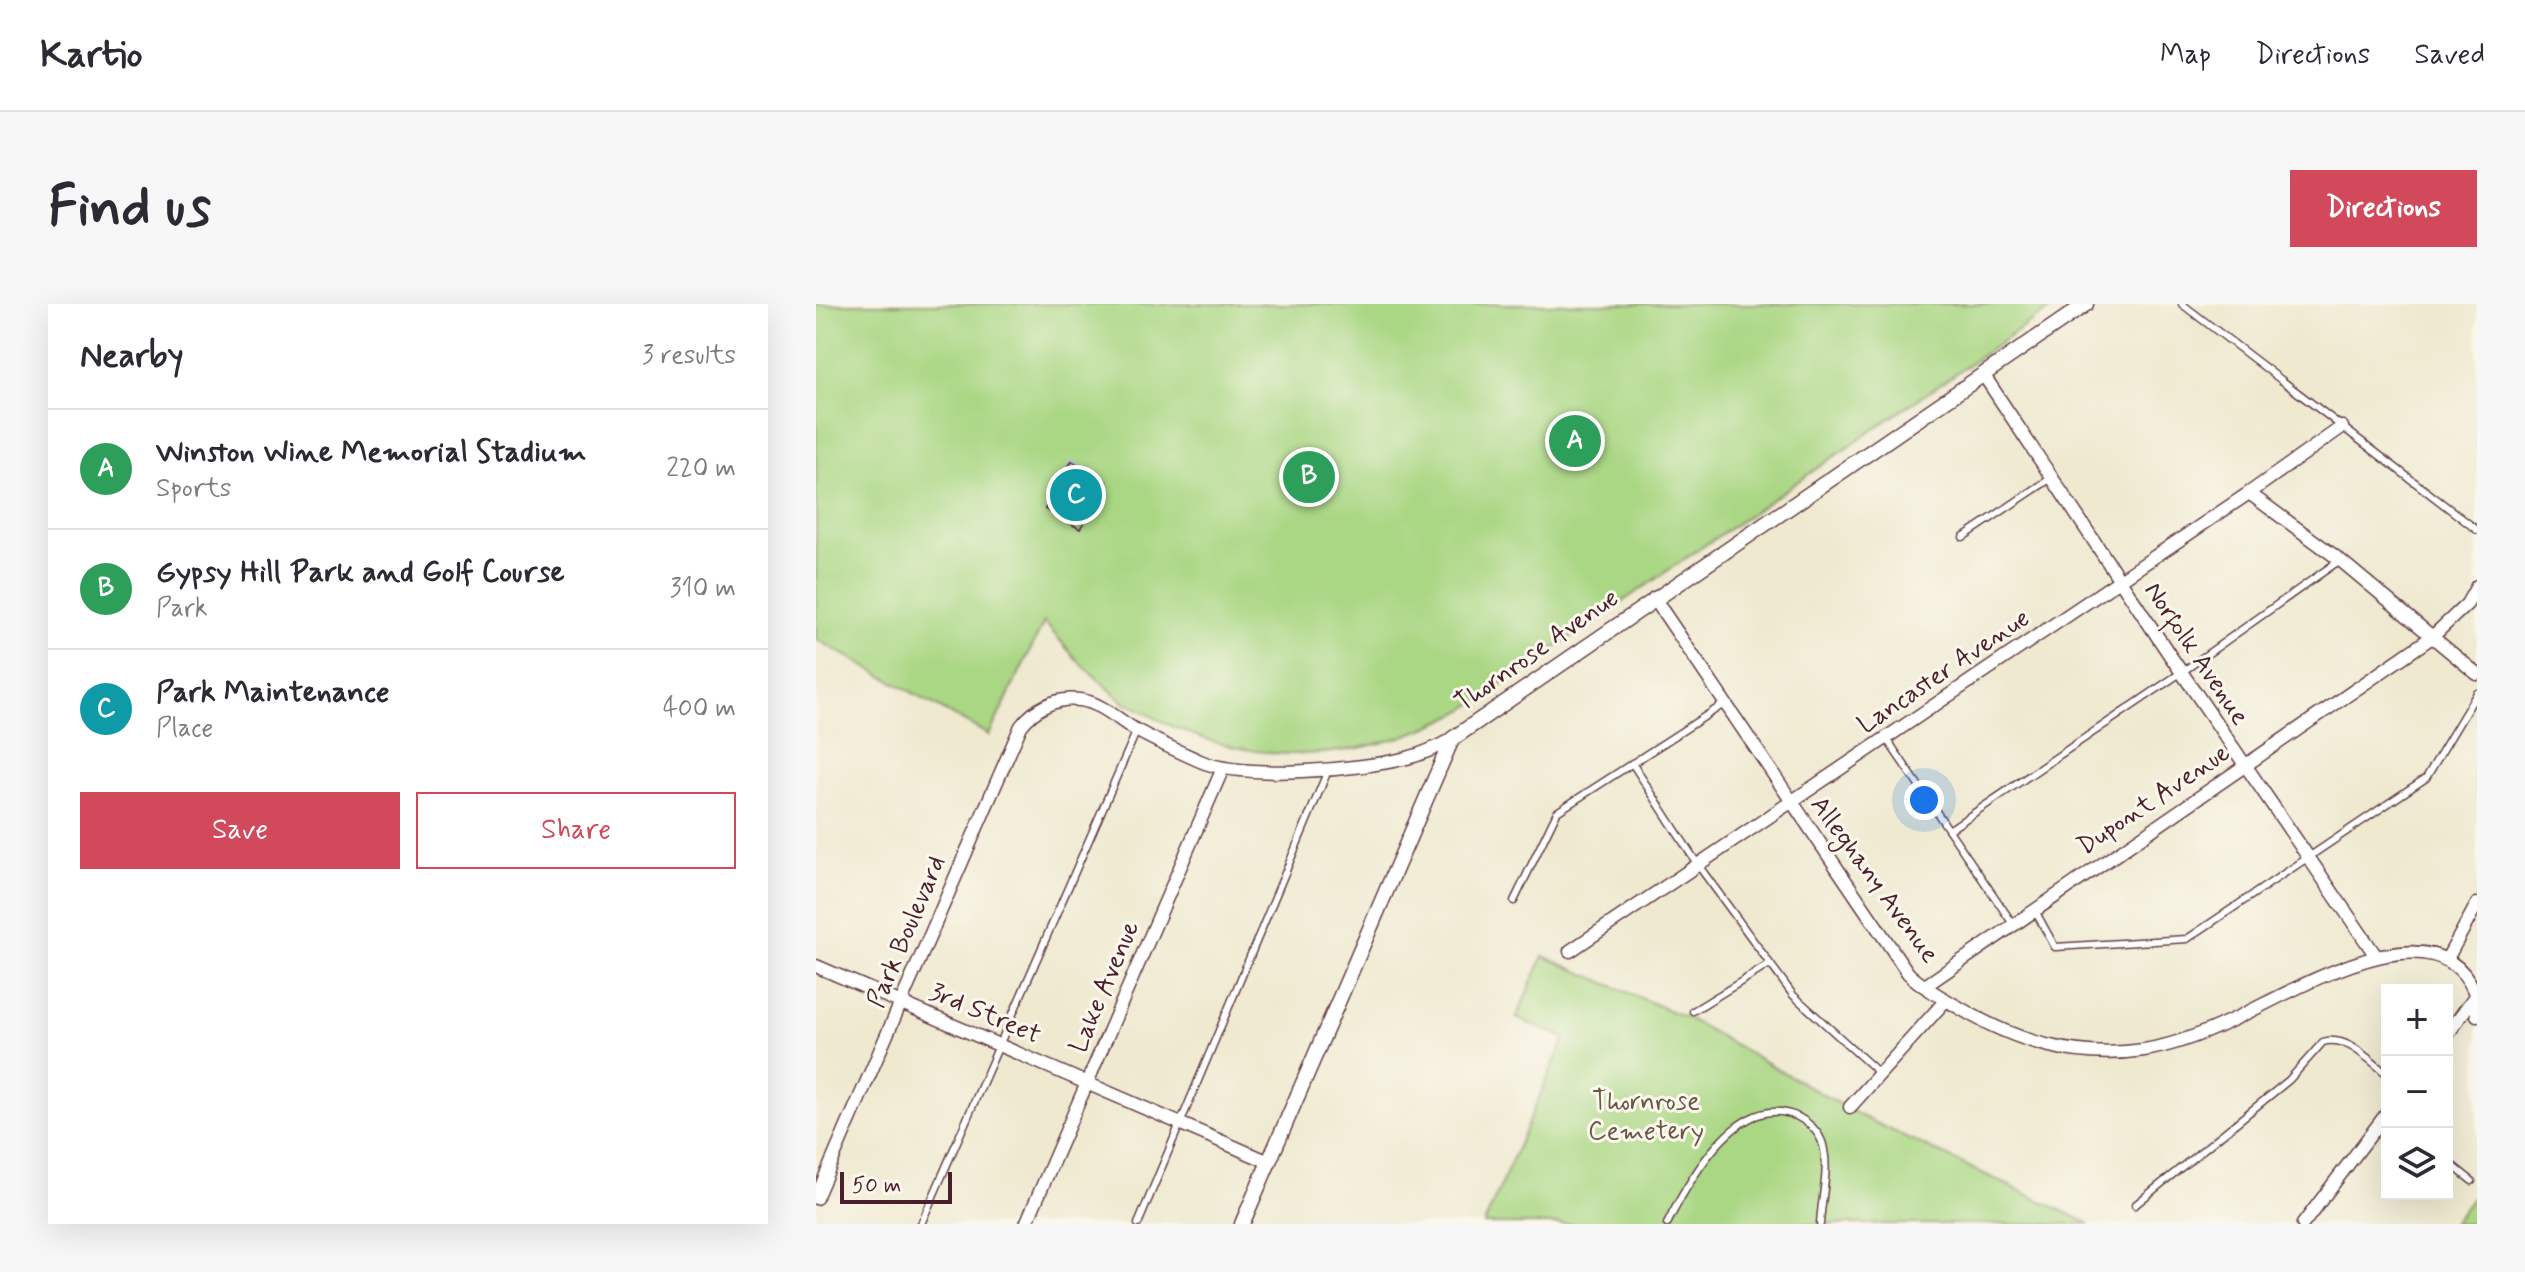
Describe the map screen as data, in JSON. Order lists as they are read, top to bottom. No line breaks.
{"streets":{"street":["Thornrose Avenue","Norfolk Avenue","Lancaster Avenue","Dupont Avenue","Alleghany Avenue","Park Boulevard","Lake Avenue","3rd Street"]},"crossings":[["Thornrose Avenue","Norfolk Avenue"],["Thornrose Avenue","Alleghany Avenue"],["Thornrose Avenue","3rd Street"],["Norfolk Avenue","Lancaster Avenue"],["Norfolk Avenue","Dupont Avenue"],["Norfolk Avenue","Alleghany Avenue"],["Lancaster Avenue","Alleghany Avenue"],["Dupont Avenue","Alleghany Avenue"],["Park Boulevard","3rd Street"],["Lake Avenue","3rd Street"]],"parks":["Thornrose Cemetery"],"scale_bar":"50 m","page":{"header":"Kartio","nav":["Map","Directions","Saved"],"buttons":["Directions",["Save","Share"]],"title":"Find us","heading":["Nearby","3 results"],"list":[{"mark":"A","name":"Winston Wine Memorial Stadium","note":"Sports","value":"220 m"},{"mark":"B","name":"Gypsy Hill Park and Golf Course","note":"Park","value":"310 m"},{"mark":"C","name":"Park Maintenance","note":"Place","value":"400 m"}],"pins":["A","B","C"],"map_buttons":["+","−"],"scale":"50 m"}}
